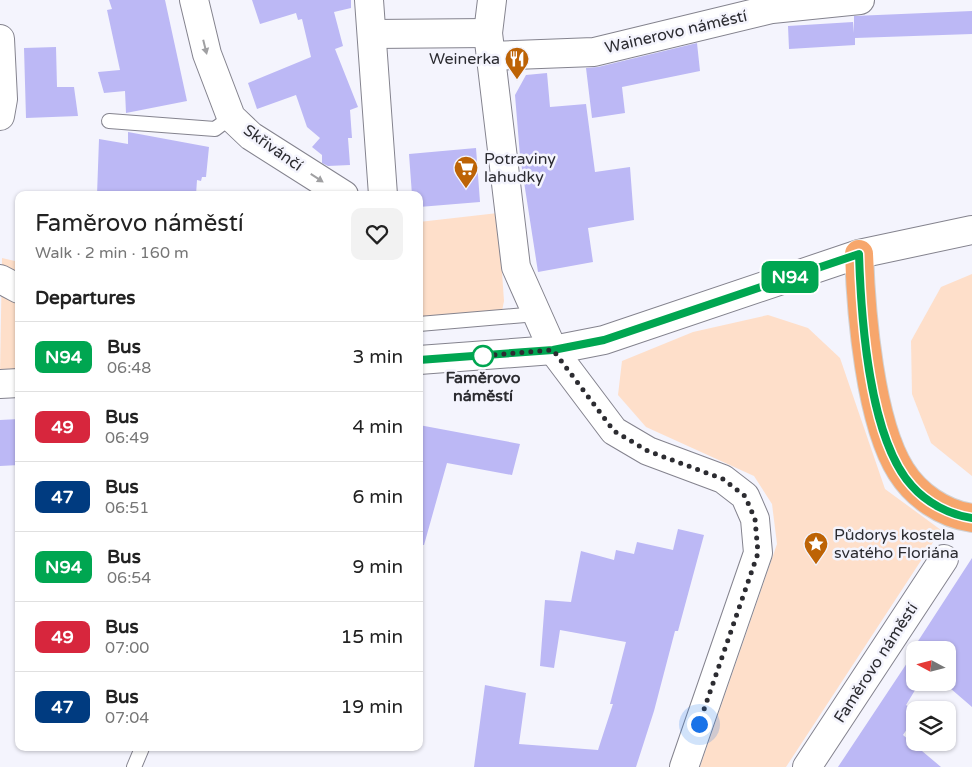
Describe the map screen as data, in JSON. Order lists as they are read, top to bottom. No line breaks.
{"streets":{"street":["Wainerovo náměstí","Skřivánčí","Faměrovo náměstí"]},"one_way":["Skřivánčí"],"places":{"restaurant":["Weinerka"],"supermarket":["Potraviny lahudky"],"other":["Faměrovo náměstí"],"place":["Půdorys kostela svatého Floriána"]},"lines":["bus line N94"],"north":"left","page":{"on_map":"N94","heading":[["Faměrovo náměstí","Walk · 2 min · 160 m"],"Departures"],"list":[{"mark":"N94","name":"Bus","note":"06:48","value":"3 min"},{"mark":"49","name":"Bus","note":"06:49","value":"4 min"},{"mark":"47","name":"Bus","note":"06:51","value":"6 min"},{"mark":"N94","name":"Bus","note":"06:54","value":"9 min"},{"mark":"49","name":"Bus","note":"07:00","value":"15 min"},{"mark":"47","name":"Bus","note":"07:04","value":"19 min"}]}}
